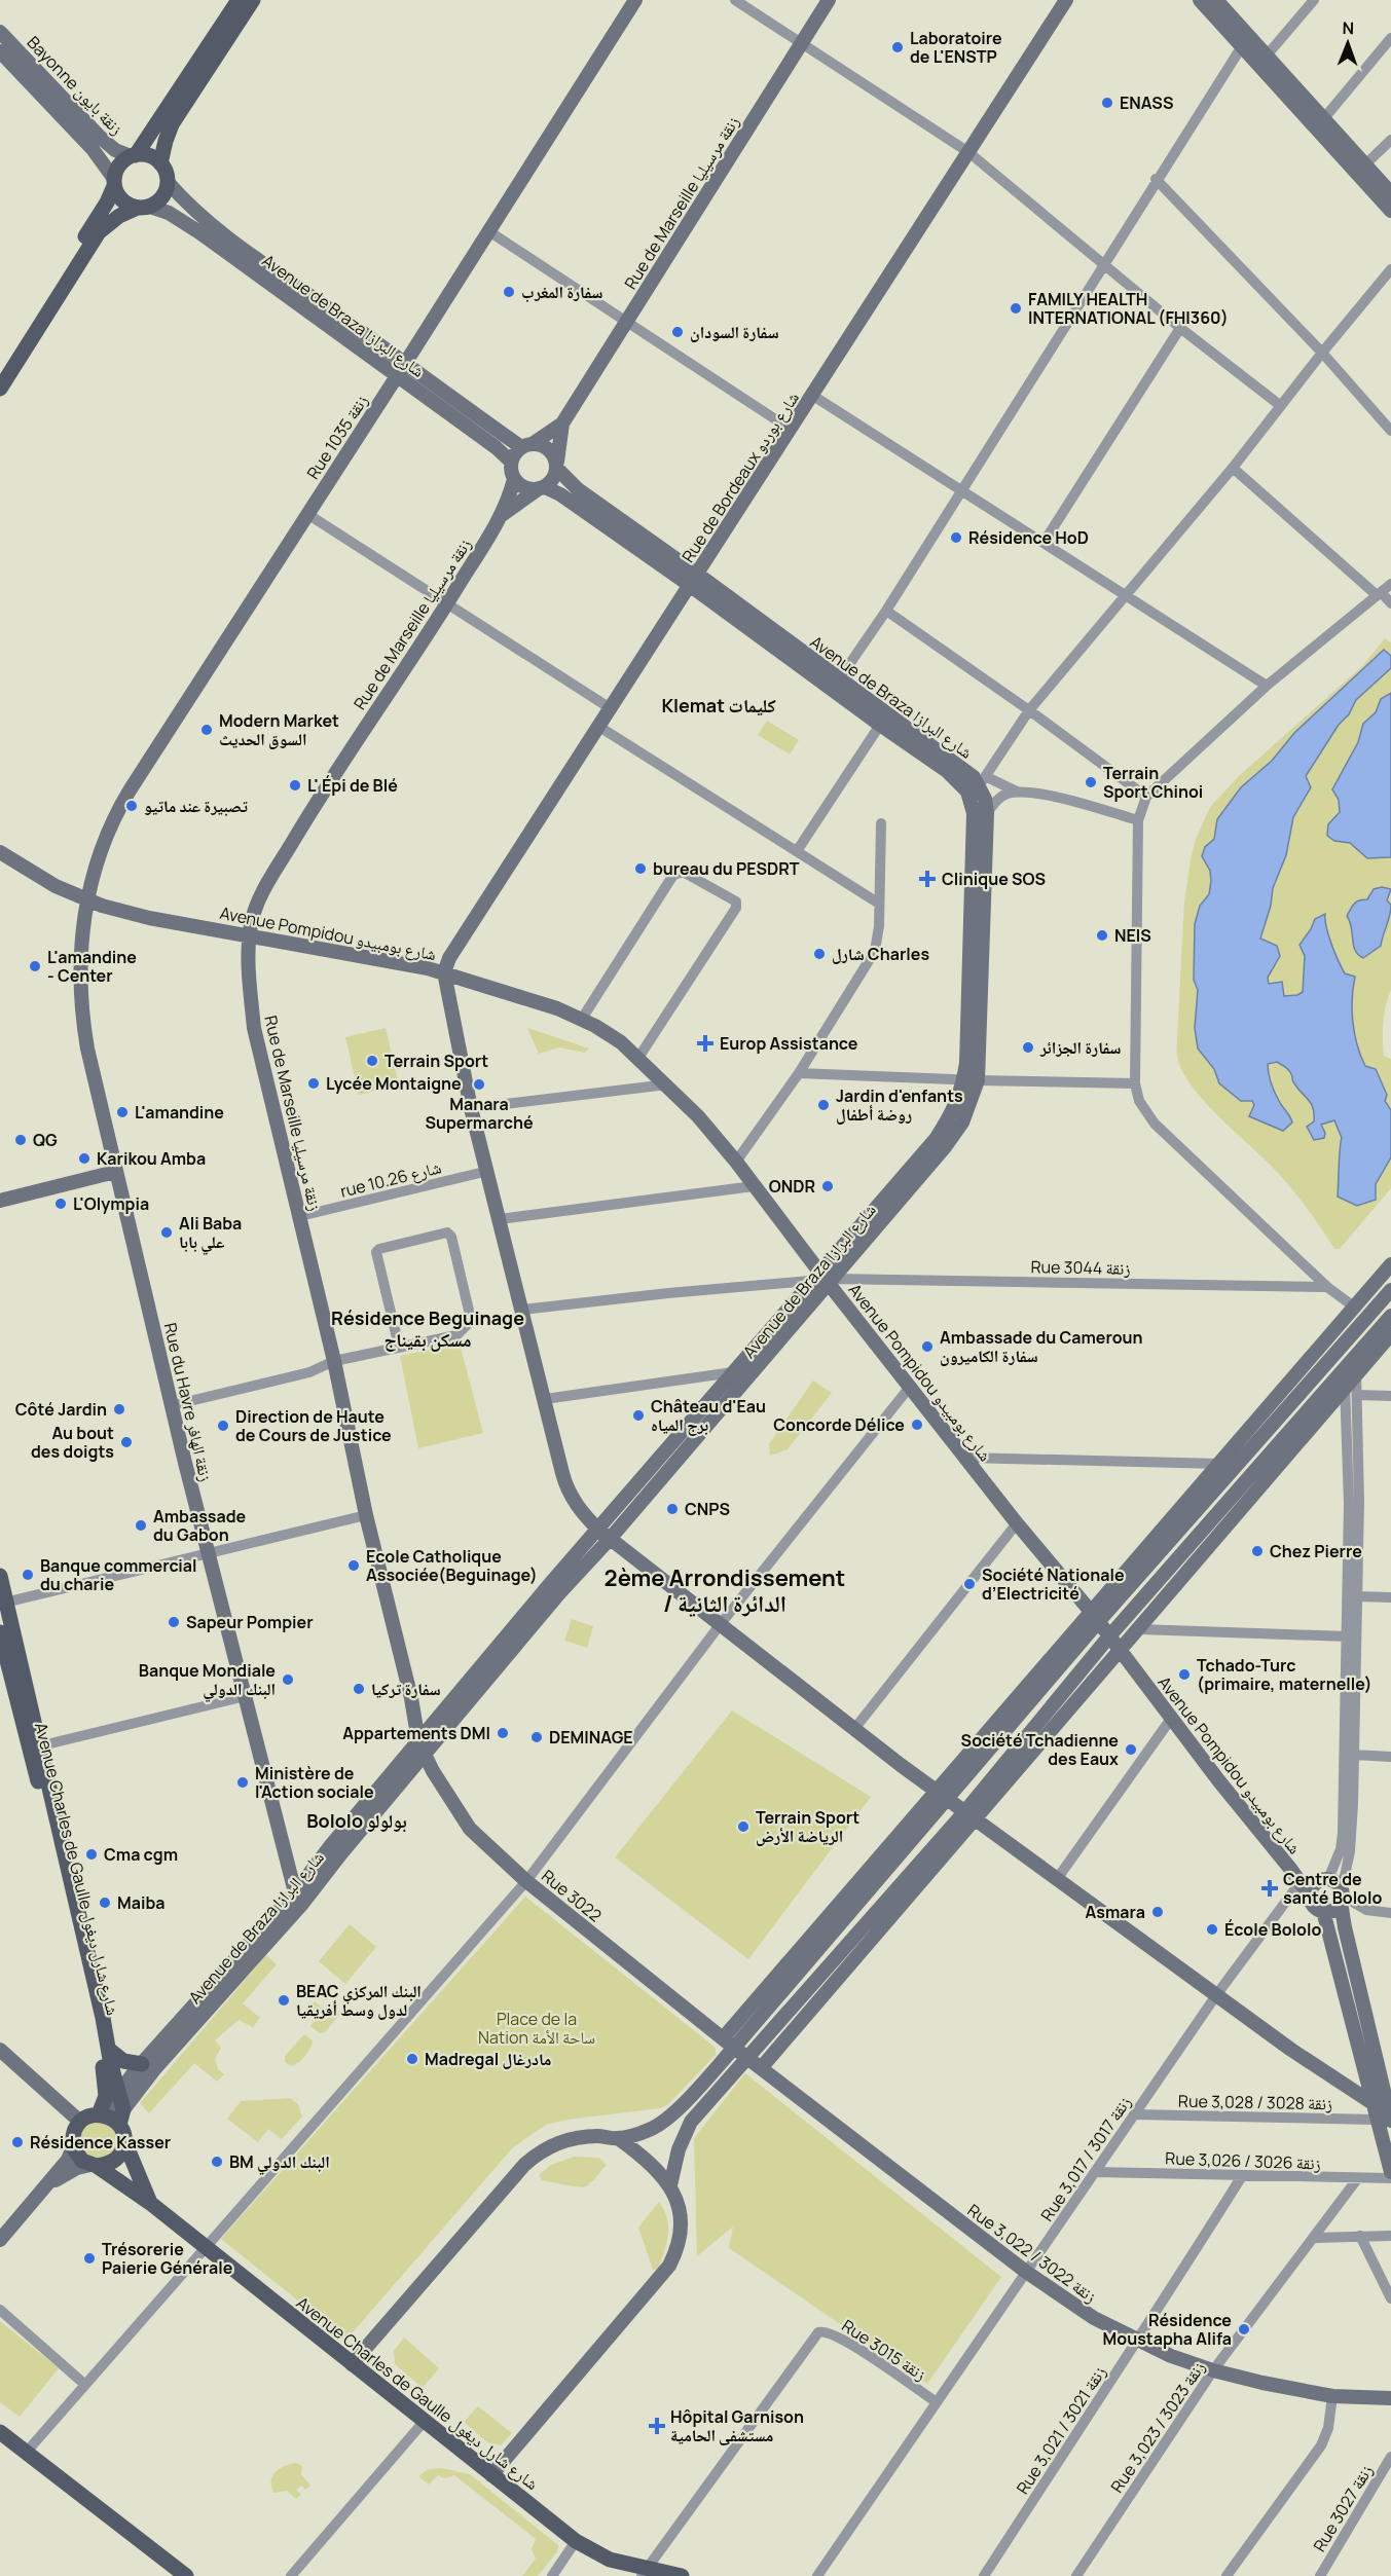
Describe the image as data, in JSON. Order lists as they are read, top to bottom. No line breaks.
{"streets":{"main road":["Bayonne زنقة بايون","Rue de Marseille زنقة مرسيليا","Avenue de Braza شارع البرازا","Rue 1035 زنقة","Rue de Bordeaux شارع بوردو","Avenue Pompidou شارع بومبيدو","Rue du Havre زنقة الهافر","Avenue Charles de Gaulle شارع شارل ديغول","Rue 3022","Rue 3,022 / زنقة 3022"],"street":["rue 10.26 شارع","Rue 3044 زنقة","Rue 3,028 / زنقة 3028","Rue 3,017 / زنقة 3017","Rue 3,026 / زنقة 3026","Rue 3015 زنقة","Rue 3,023 / زنقة 3023","Rue 3,021 / زنقة 3021","Rue 3027 زنقة"]},"crossings":[["Bayonne زنقة بايون","Avenue de Braza شارع البرازا"],["Rue de Marseille زنقة مرسيليا","Avenue de Braza شارع البرازا"],["Rue de Marseille زنقة مرسيليا","Avenue Pompidou شارع بومبيدو"],["Rue de Marseille زنقة مرسيليا","rue 10.26 شارع"],["Rue de Marseille زنقة مرسيليا","Rue 3022"],["Avenue de Braza شارع البرازا","Rue 1035 زنقة"],["Avenue de Braza شارع البرازا","Rue de Bordeaux شارع بوردو"],["Avenue de Braza شارع البرازا","Avenue Pompidou شارع بومبيدو"],["Avenue de Braza شارع البرازا","Rue 3044 زنقة"],["Avenue de Braza شارع البرازا","Rue du Havre زنقة الهافر"],["Avenue de Braza شارع البرازا","Avenue Charles de Gaulle شارع شارل ديغول"],["Avenue de Braza شارع البرازا","Rue 3022"],["Rue 1035 زنقة","Avenue Pompidou شارع بومبيدو"],["Rue 1035 زنقة","Rue du Havre زنقة الهافر"],["Rue de Bordeaux شارع بوردو","Avenue Pompidou شارع بومبيدو"],["Avenue Pompidou شارع بومبيدو","Rue 3044 زنقة"],["Avenue Pompidou شارع بومبيدو","Rue du Havre زنقة الهافر"],["Avenue Pompidou شارع بومبيدو","Rue 3,017 / زنقة 3017"],["Avenue Charles de Gaulle شارع شارل ديغول","Rue 3015 زنقة"],["Rue 3022","Rue 3,022 / زنقة 3022"],["Rue 3,028 / زنقة 3028","Rue 3,017 / زنقة 3017"],["Rue 3,017 / زنقة 3017","Rue 3,026 / زنقة 3026"],["Rue 3,017 / زنقة 3017","Rue 3,022 / زنقة 3022"],["Rue 3,017 / زنقة 3017","Rue 3015 زنقة"],["Rue 3,026 / زنقة 3026","Rue 3,023 / زنقة 3023"],["Rue 3,026 / زنقة 3026","Rue 3,021 / زنقة 3021"],["Rue 3,022 / زنقة 3022","Rue 3,023 / زنقة 3023"],["Rue 3,022 / زنقة 3022","Rue 3,021 / زنقة 3021"]],"districts":["Klemat كليمات","Résidence Beguinage مسكن بقيناج","2ème Arrondissement / الدائرة الثانية","Bololo بولولو"],"parks":["Place de la Nation ساحة الأمة"],"places":{"other":["Laboratoire de L'ENSTP","ENASS","سفارة المغرب","FAMILY HEALTH INTERNATIONAL (FHI360)","سفارة السودان","Résidence HoD","Modern Market السوق الحديث","Terrain Sport Chinoi","L' Épi de Blé","تصبيرة عند ماتيو","bureau du PESDRT","NEIS","شارل Charles","L'amandine - Center","سفارة الجزائر","Terrain Sport","Lycée Montaigne","Manara Supermarché","Jardin d'enfants روضة أطفال","L'amandine","QG","Karikou Amba","ONDR","L'Olympia","Ali Baba علي بابا","Ambassade du Cameroun سفارة الكاميرون","Côté Jardin","Château d'Eau برج المياه","Concorde Délice","Direction de Haute de Cours de Justice","Au bout des doigts","CNPS","Ambassade du Gabon","Chez Pierre","Ecole Catholique Associée(Beguinage)","Banque commercial du charie","Société Nationale d’Electricité","Sapeur Pompier","Tchado-Turc (primaire, maternelle)","Banque Mondiale البنك الدولي","سفارة تركيا","Appartements DMI","DEMINAGE","Société Tchadienne des Eaux","Ministère de l'Action sociale","Terrain Sport الرياضة الأرض","Cma cgm","Maiba","Asmara","École Bololo","BEAC البنك المركزي لدول وسط أفريقيا","Madregal مادرغال","Résidence Kasser","BM البنك الدولي","Trésorerie Paierie Générale","Résidence Moustapha Alifa"],"health":["Clinique SOS","Europ Assistance","Centre de santé Bololo","Hôpital Garnison مستشفى الحامية"]},"north":"top"}
